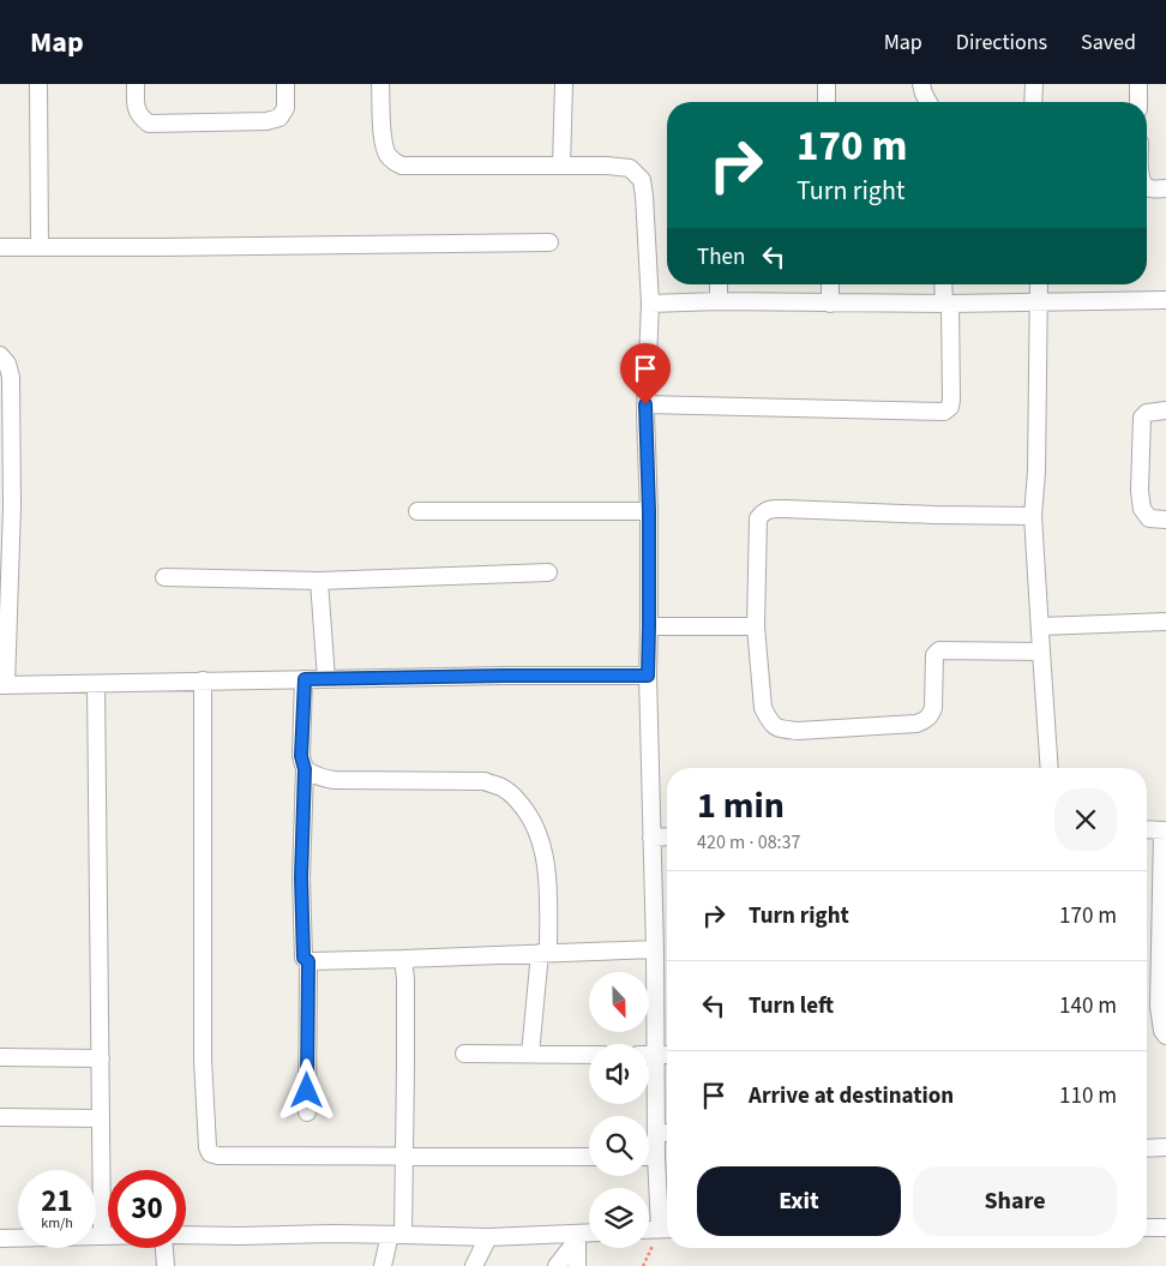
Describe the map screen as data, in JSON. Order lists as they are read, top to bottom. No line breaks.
{"north":"bottom","page":{"header":"Map","nav":["Map","Directions","Saved"],"turn":["170 m","Turn right"],"then":"Then","heading":["1 min","420 m · 08:37"],"list":[{"name":"Turn right","value":"170 m"},{"name":"Turn left","value":"140 m"},{"name":"Arrive at destination","value":"110 m"}],"buttons":["Exit","Share"],"speed":"21 km/h","limit":"30"}}
